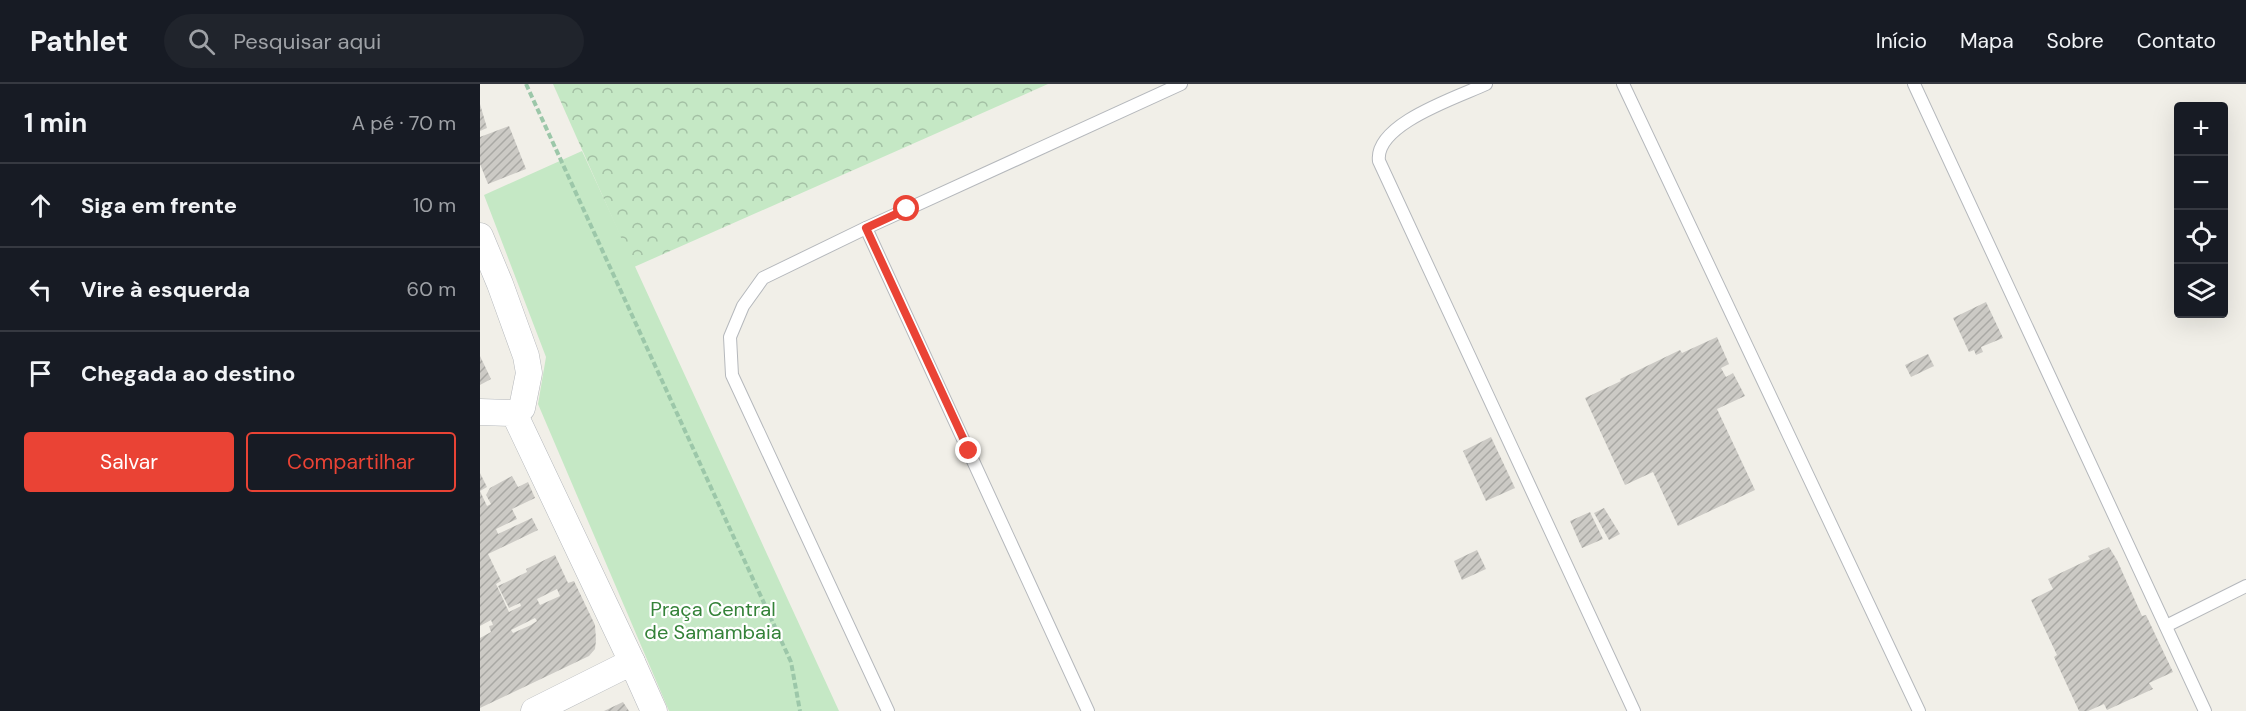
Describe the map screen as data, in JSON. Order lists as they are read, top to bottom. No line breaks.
{"parks":["Praça Central de Samambaia"],"page":{"header":"Pathlet","search":"Pesquisar aqui","nav":["Início","Mapa","Sobre","Contato"],"heading":["1 min","A pé · 70 m"],"map_buttons":["+","−"],"list":[["Siga em frente","10 m"],["Vire à esquerda","60 m"],"Chegada ao destino"],"buttons":["Salvar","Compartilhar"]}}
